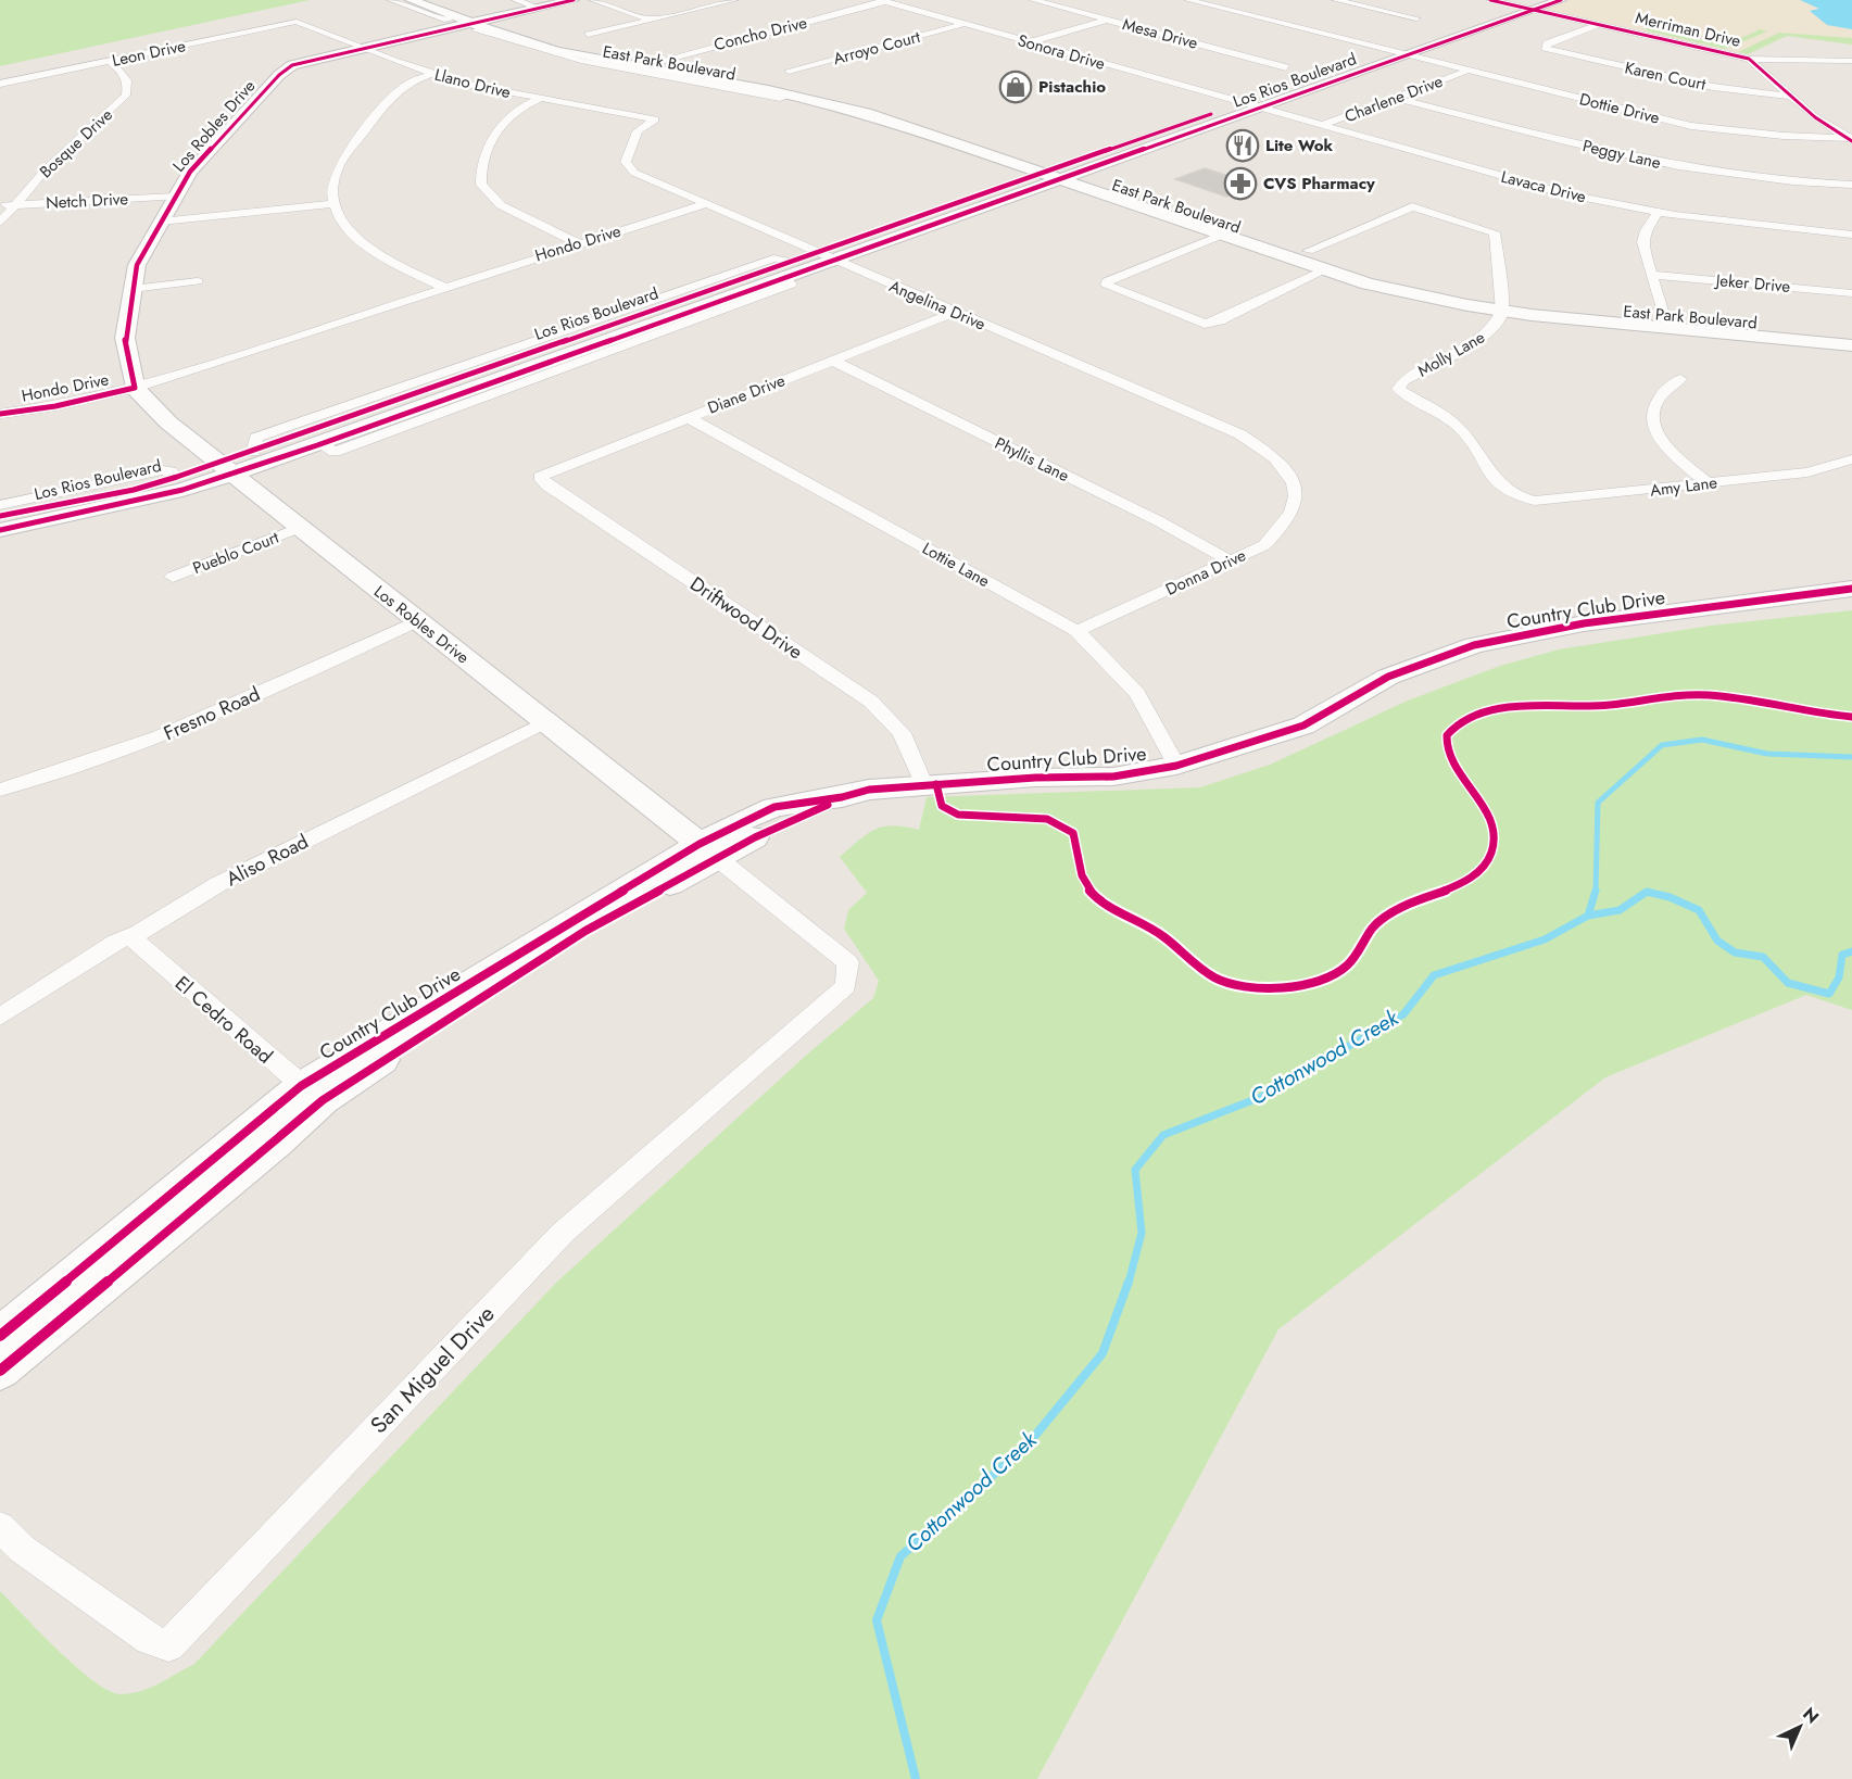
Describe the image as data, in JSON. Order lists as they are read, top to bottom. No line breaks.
{"streets":{"main road":["East Park Boulevard","Los Rios Boulevard","Los Robles Drive","Country Club Drive"],"street":["Merriman Drive","Concho Drive","Mesa Drive","Arroyo Court","Sonora Drive","Leon Drive","Karen Court","Llano Drive","Charlene Drive","Dottie Drive","Bosque Drive","Peggy Lane","Lavaca Drive","Netch Drive","Hondo Drive","Jeker Drive","Angelina Drive","Molly Lane","Diane Drive","Phyllis Lane","Amy Lane","Pueblo Court","Lottie Lane","Donna Drive","Driftwood Drive","Fresno Road","Aliso Road","El Cedro Road","San Miguel Drive"]},"crossings":[["Merriman Drive","Karen Court"],["Merriman Drive","Los Rios Boulevard"],["Merriman Drive","Dottie Drive"],["Concho Drive","Sonora Drive"],["Concho Drive","East Park Boulevard"],["Arroyo Court","Sonora Drive"],["Sonora Drive","Los Rios Boulevard"],["Sonora Drive","Lavaca Drive"],["Leon Drive","Llano Drive"],["Leon Drive","Bosque Drive"],["East Park Boulevard","Los Rios Boulevard"],["East Park Boulevard","Los Robles Drive"],["East Park Boulevard","Molly Lane"],["Los Rios Boulevard","Dottie Drive"],["Los Rios Boulevard","Los Robles Drive"],["Los Rios Boulevard","Lavaca Drive"],["Los Rios Boulevard","Angelina Drive"],["Llano Drive","Los Robles Drive"],["Llano Drive","Angelina Drive"],["Charlene Drive","Dottie Drive"],["Charlene Drive","Peggy Lane"],["Charlene Drive","Lavaca Drive"],["Los Robles Drive","Netch Drive"],["Los Robles Drive","Hondo Drive"],["Los Robles Drive","Pueblo Court"],["Los Robles Drive","Country Club Drive"],["Los Robles Drive","Fresno Road"],["Los Robles Drive","Aliso Road"],["Los Robles Drive","San Miguel Drive"],["Bosque Drive","Netch Drive"],["Hondo Drive","Angelina Drive"],["Angelina Drive","Diane Drive"],["Angelina Drive","Donna Drive"],["Molly Lane","Amy Lane"],["Diane Drive","Phyllis Lane"],["Diane Drive","Lottie Lane"],["Diane Drive","Driftwood Drive"],["Phyllis Lane","Donna Drive"],["Lottie Lane","Donna Drive"],["Lottie Lane","Country Club Drive"],["Country Club Drive","Driftwood Drive"],["Country Club Drive","El Cedro Road"],["Aliso Road","El Cedro Road"]],"water":["Cottonwood Creek"],"places":{"shop":["Pistachio"],"restaurant":["Lite Wok"],"pharmacy":["CVS Pharmacy"]},"north":"top right"}
